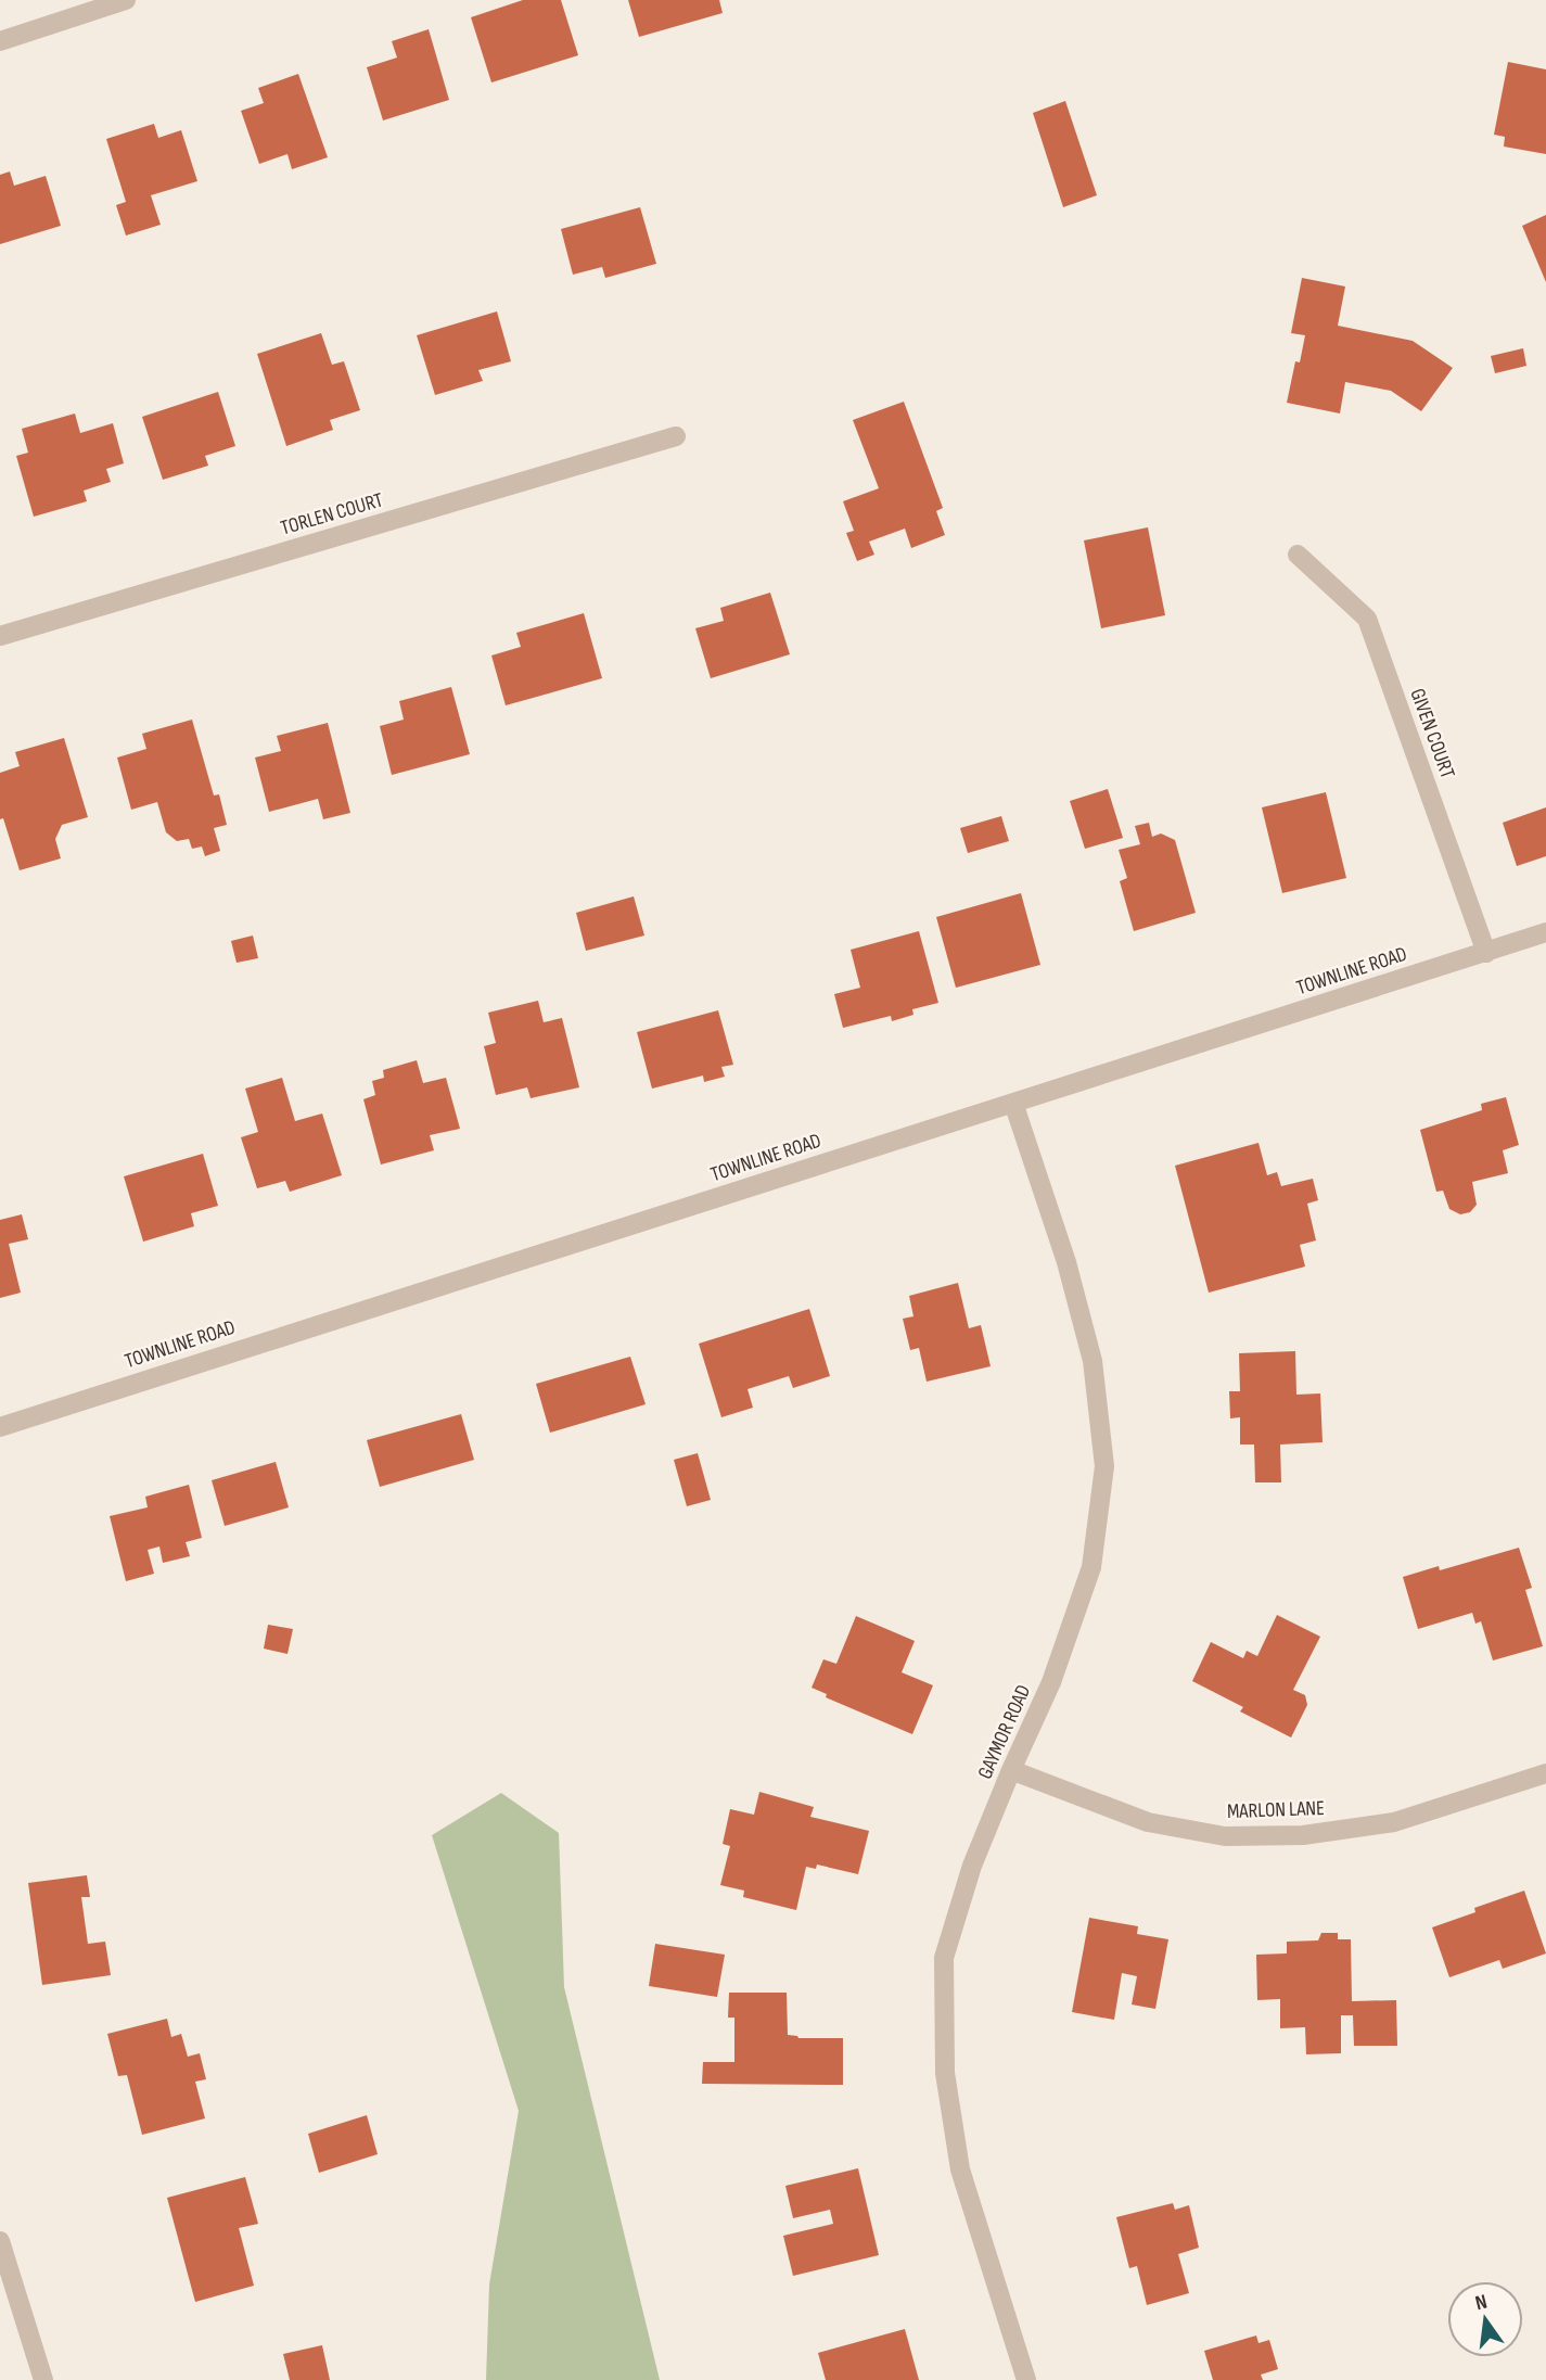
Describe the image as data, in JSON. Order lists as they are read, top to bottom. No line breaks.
{"streets":{"street":["TORLEN COURT","GIVEN COURT","TOWNLINE ROAD","GAYMOR ROAD","MARLON LANE"]},"crossings":[["GIVEN COURT","TOWNLINE ROAD"],["TOWNLINE ROAD","GAYMOR ROAD"],["GAYMOR ROAD","MARLON LANE"]],"north":"top"}
